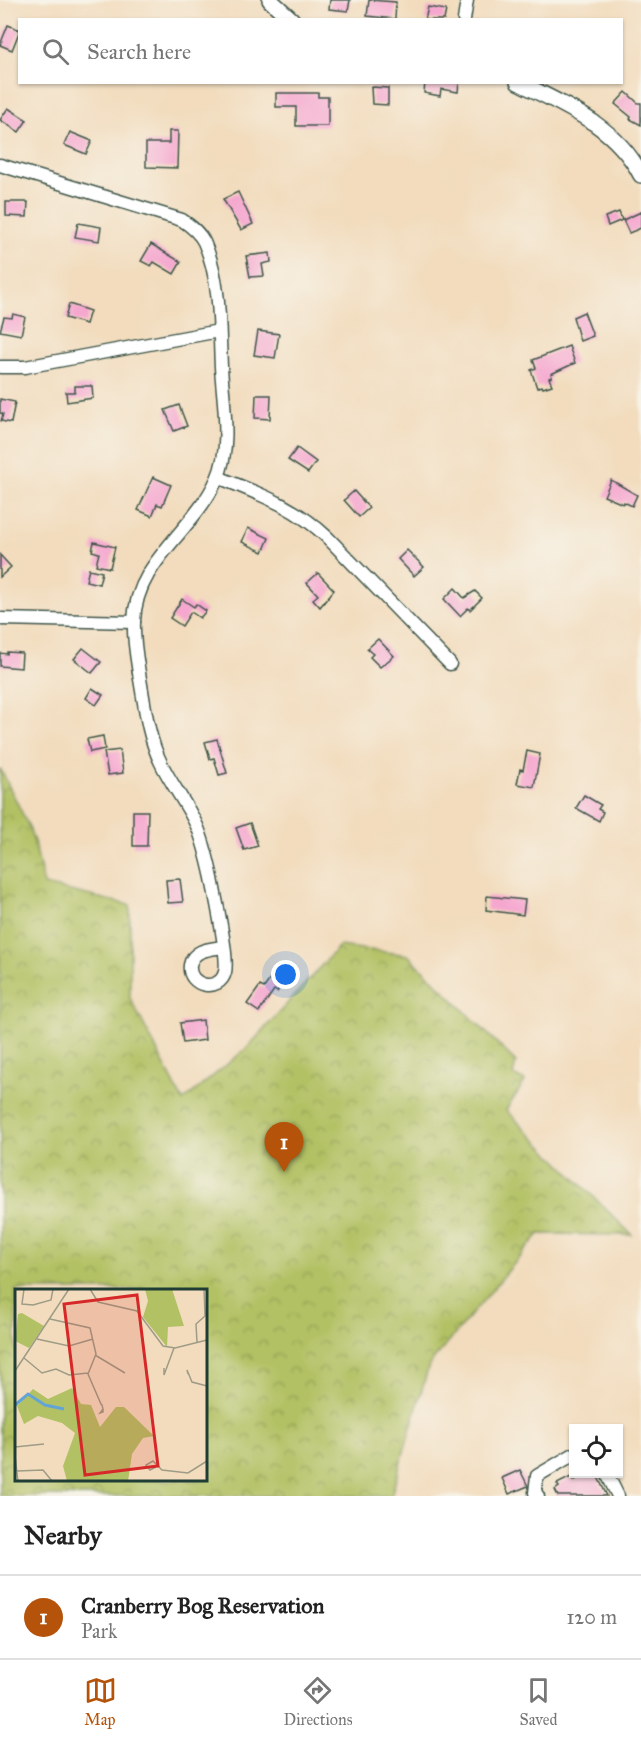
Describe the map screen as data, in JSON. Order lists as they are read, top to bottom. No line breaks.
{"page":{"search":"Search here","pins":"1","heading":"Nearby","list":[{"mark":"1","name":"Cranberry Bog Reservation","note":"Park","value":"120 m"}],"nav":["Map","Directions","Saved"]}}
